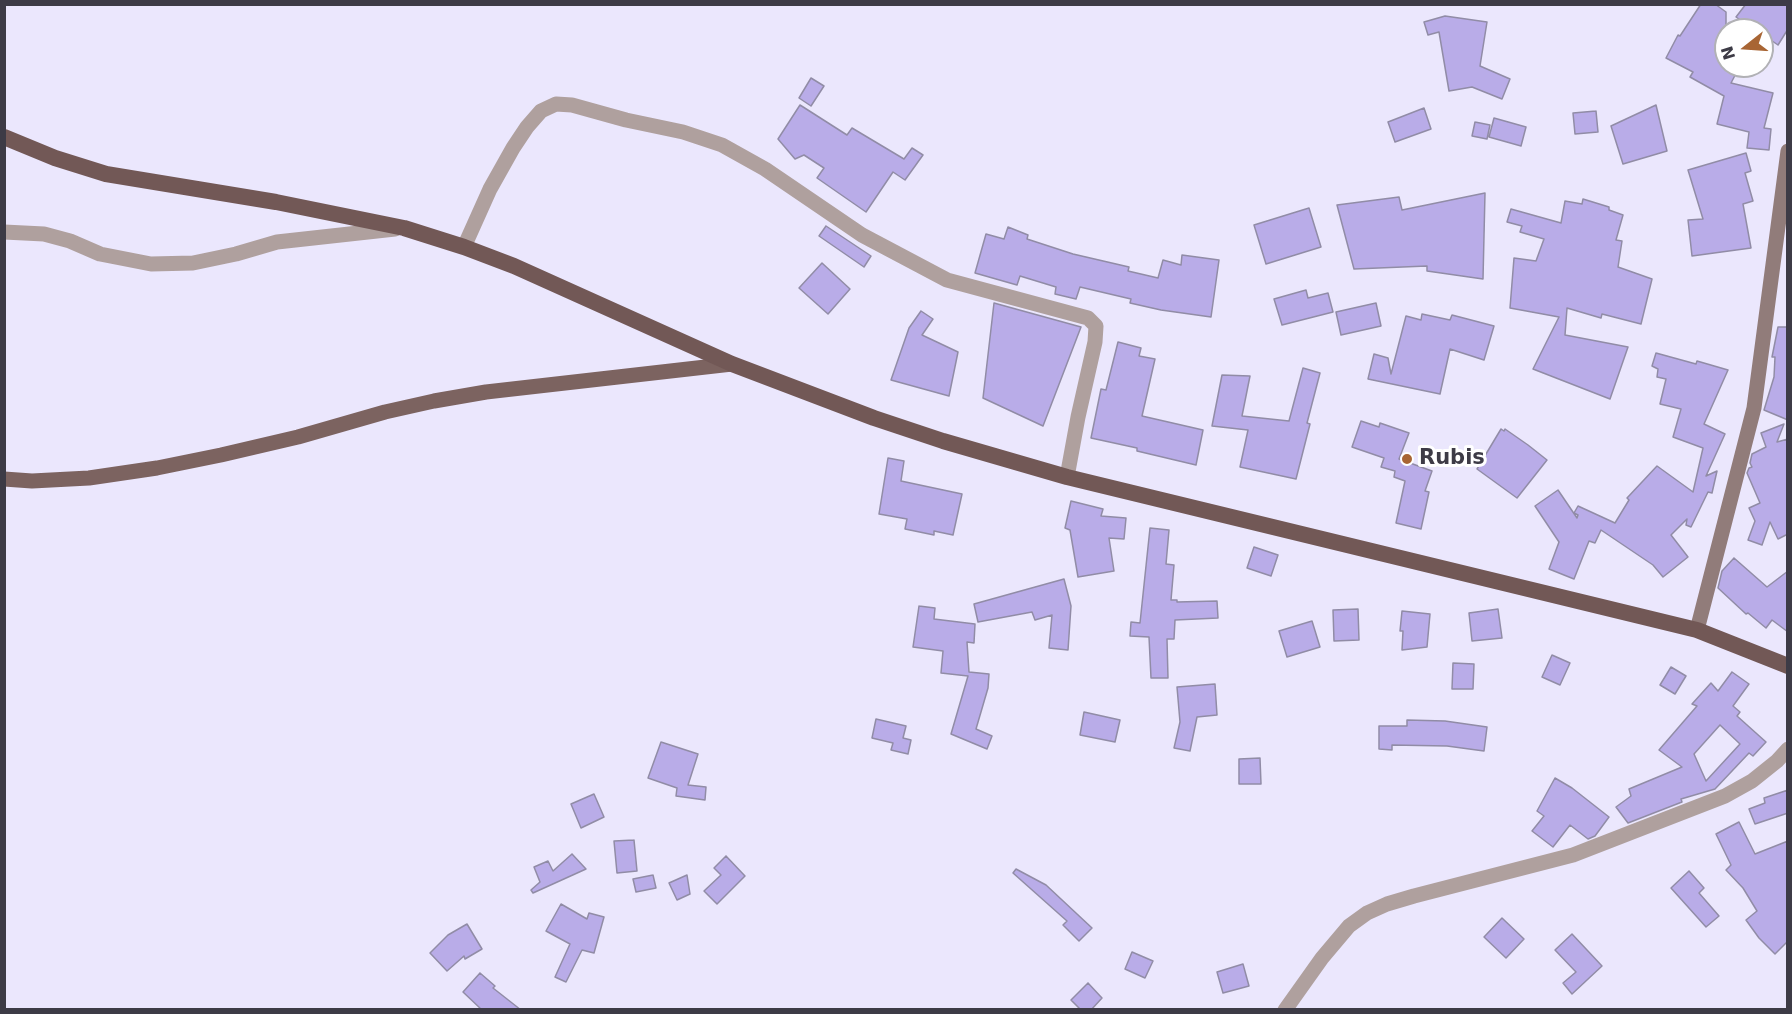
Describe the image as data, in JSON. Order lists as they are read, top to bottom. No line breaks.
{"places":["Rubis"],"north":"left"}
